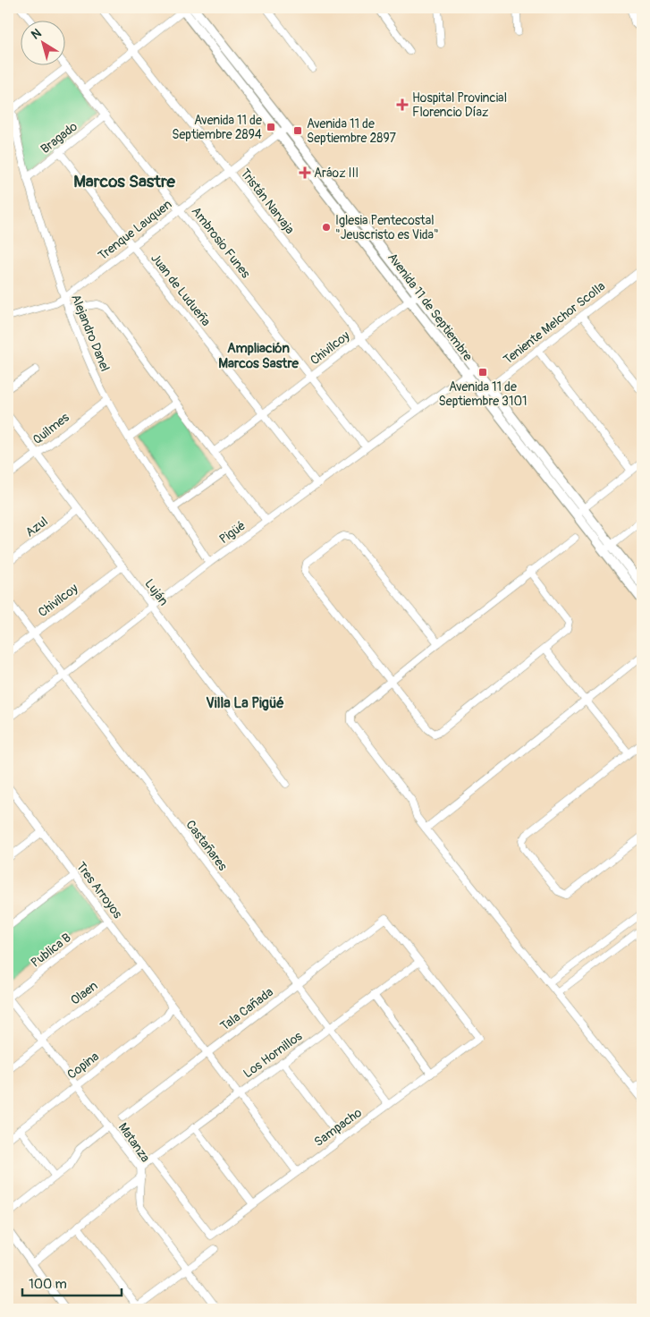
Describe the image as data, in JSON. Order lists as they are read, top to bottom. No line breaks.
{"streets":{"main road":["Avenida 11 de Septiembre"],"street":["Bragado","Tristán Narvaja","Trenque Lauquen","Ambrosio Funes","Juan de Ludueña","Teniente Melchor Scolla","Alejandro Danel","Chivilcoy","Quilmes","Azul","Pigüé","Luján","Castañares","Tres Arroyos","Publica B","Olaen","Tala Cañada","Los Hornillos","Copina","Sampacho","Matanza"]},"crossings":[["Bragado","Ambrosio Funes"],["Bragado","Juan de Ludueña"],["Bragado","Alejandro Danel"],["Tristán Narvaja","Trenque Lauquen"],["Tristán Narvaja","Chivilcoy"],["Tristán Narvaja","Pigüé"],["Trenque Lauquen","Ambrosio Funes"],["Trenque Lauquen","Juan de Ludueña"],["Trenque Lauquen","Avenida 11 de Septiembre"],["Trenque Lauquen","Alejandro Danel"],["Ambrosio Funes","Chivilcoy"],["Ambrosio Funes","Pigüé"],["Juan de Ludueña","Chivilcoy"],["Juan de Ludueña","Pigüé"],["Avenida 11 de Septiembre","Teniente Melchor Scolla"],["Avenida 11 de Septiembre","Chivilcoy"],["Avenida 11 de Septiembre","Pigüé"],["Alejandro Danel","Quilmes"],["Alejandro Danel","Pigüé"],["Chivilcoy","Luján"],["Chivilcoy","Castañares"],["Quilmes","Luján"],["Azul","Luján"],["Pigüé","Luján"],["Pigüé","Castañares"],["Castañares","Tala Cañada"],["Castañares","Los Hornillos"],["Castañares","Sampacho"],["Tres Arroyos","Publica B"],["Tres Arroyos","Olaen"],["Tres Arroyos","Tala Cañada"],["Tres Arroyos","Los Hornillos"],["Tres Arroyos","Copina"],["Tres Arroyos","Sampacho"],["Publica B","Matanza"],["Olaen","Matanza"],["Tala Cañada","Los Hornillos"],["Tala Cañada","Sampacho"],["Los Hornillos","Sampacho"],["Los Hornillos","Matanza"],["Copina","Matanza"]],"districts":["Marcos Sastre","Ampliación Marcos Sastre","Villa La Pigüé"],"places":{"health":["Hospital Provincial Florencio Díaz","Aráoz III"],"transit":["Avenida 11 de Septiembre 2894","Avenida 11 de Septiembre 2897","Avenida 11 de Septiembre 3101"],"other":["Iglesia Pentecostal \"Jeuscristo es Vida\""]},"scale_bar":"100 m","north":"top left"}
